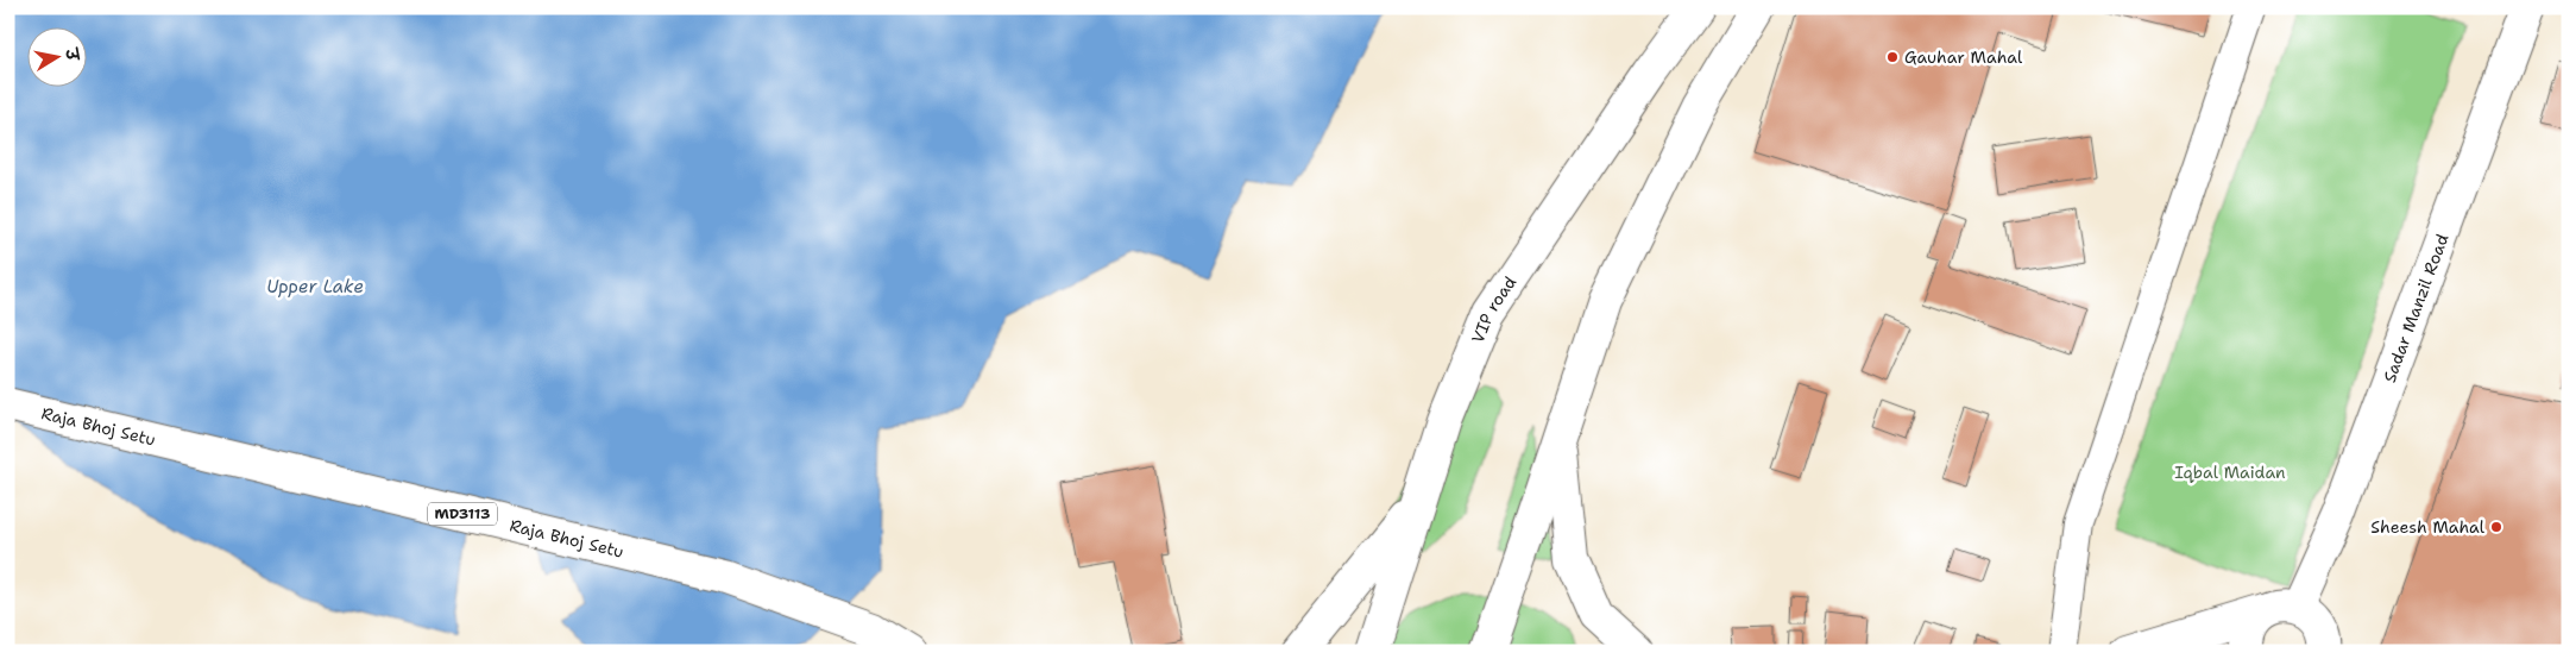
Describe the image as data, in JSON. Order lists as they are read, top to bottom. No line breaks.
{"streets":{"main road":["Sadar Manzil Road","VIP road","Raja Bhoj Setu","MD3113"]},"water":["Upper Lake"],"parks":["Iqbal Maidan"],"places":["Gauhar Mahal","Sheesh Mahal"],"north":"right"}
